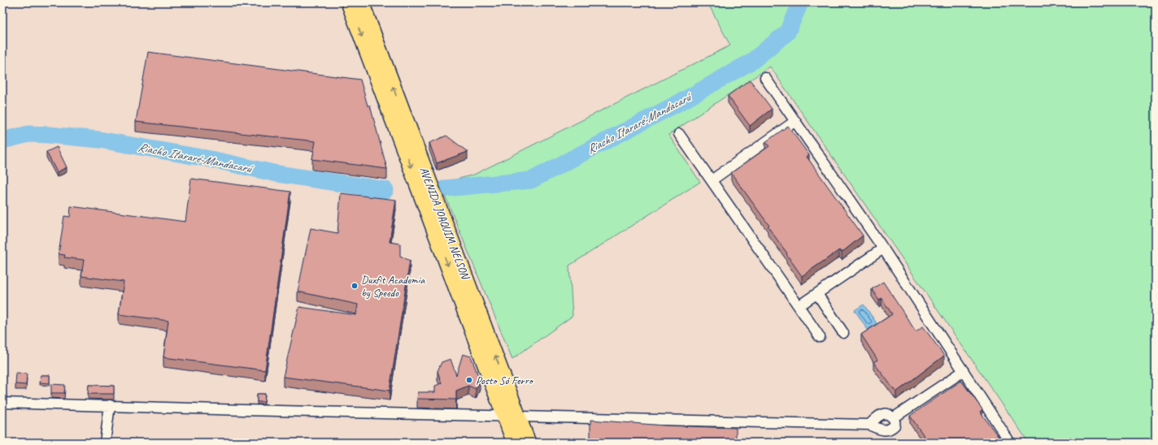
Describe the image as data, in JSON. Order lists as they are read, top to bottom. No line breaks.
{"streets":{"main road":["AVENIDA JOAQUIM NELSON"]},"water":["Riacho Itararé-Mandacarú"],"places":["Duxfit Academia by Speedo","Posto Só Ferro"]}
